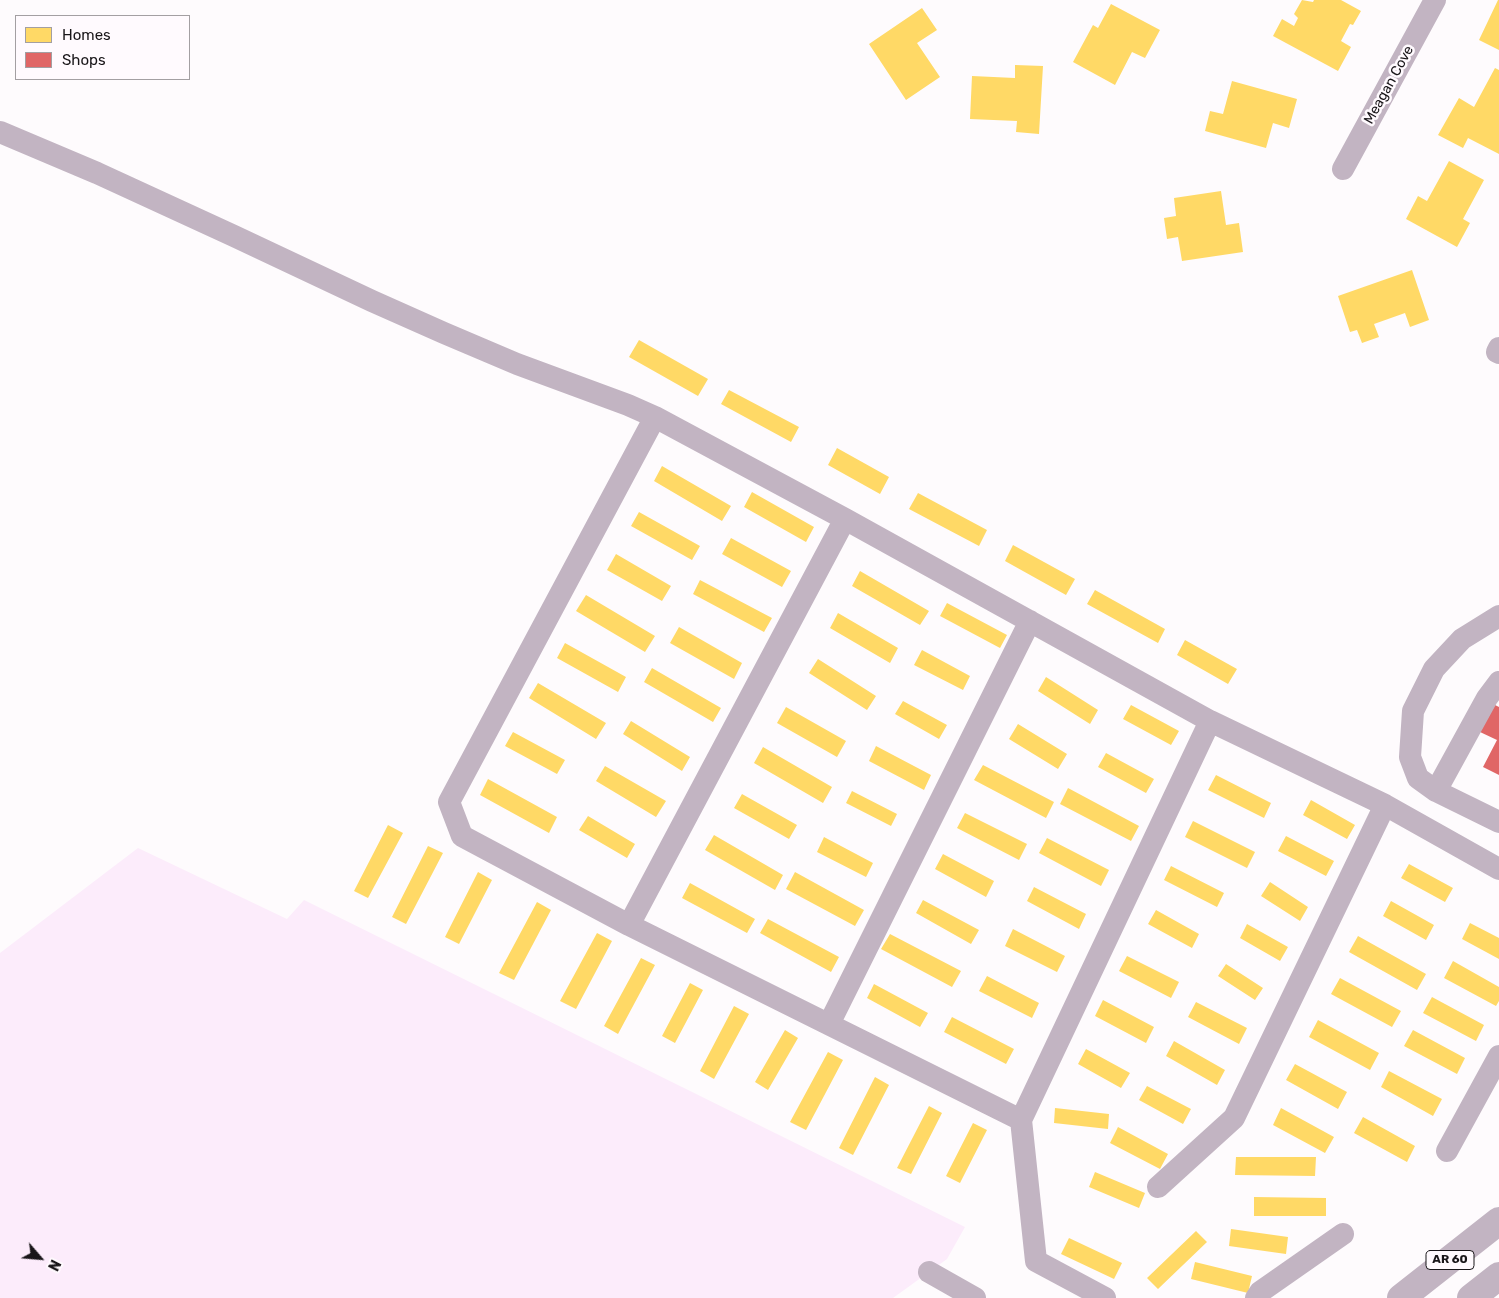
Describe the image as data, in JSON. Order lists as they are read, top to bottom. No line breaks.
{"streets":{"main road":["AR 60"],"street":["Meagan Cove"]},"legend":["Homes","Shops"],"north":"bottom right"}
